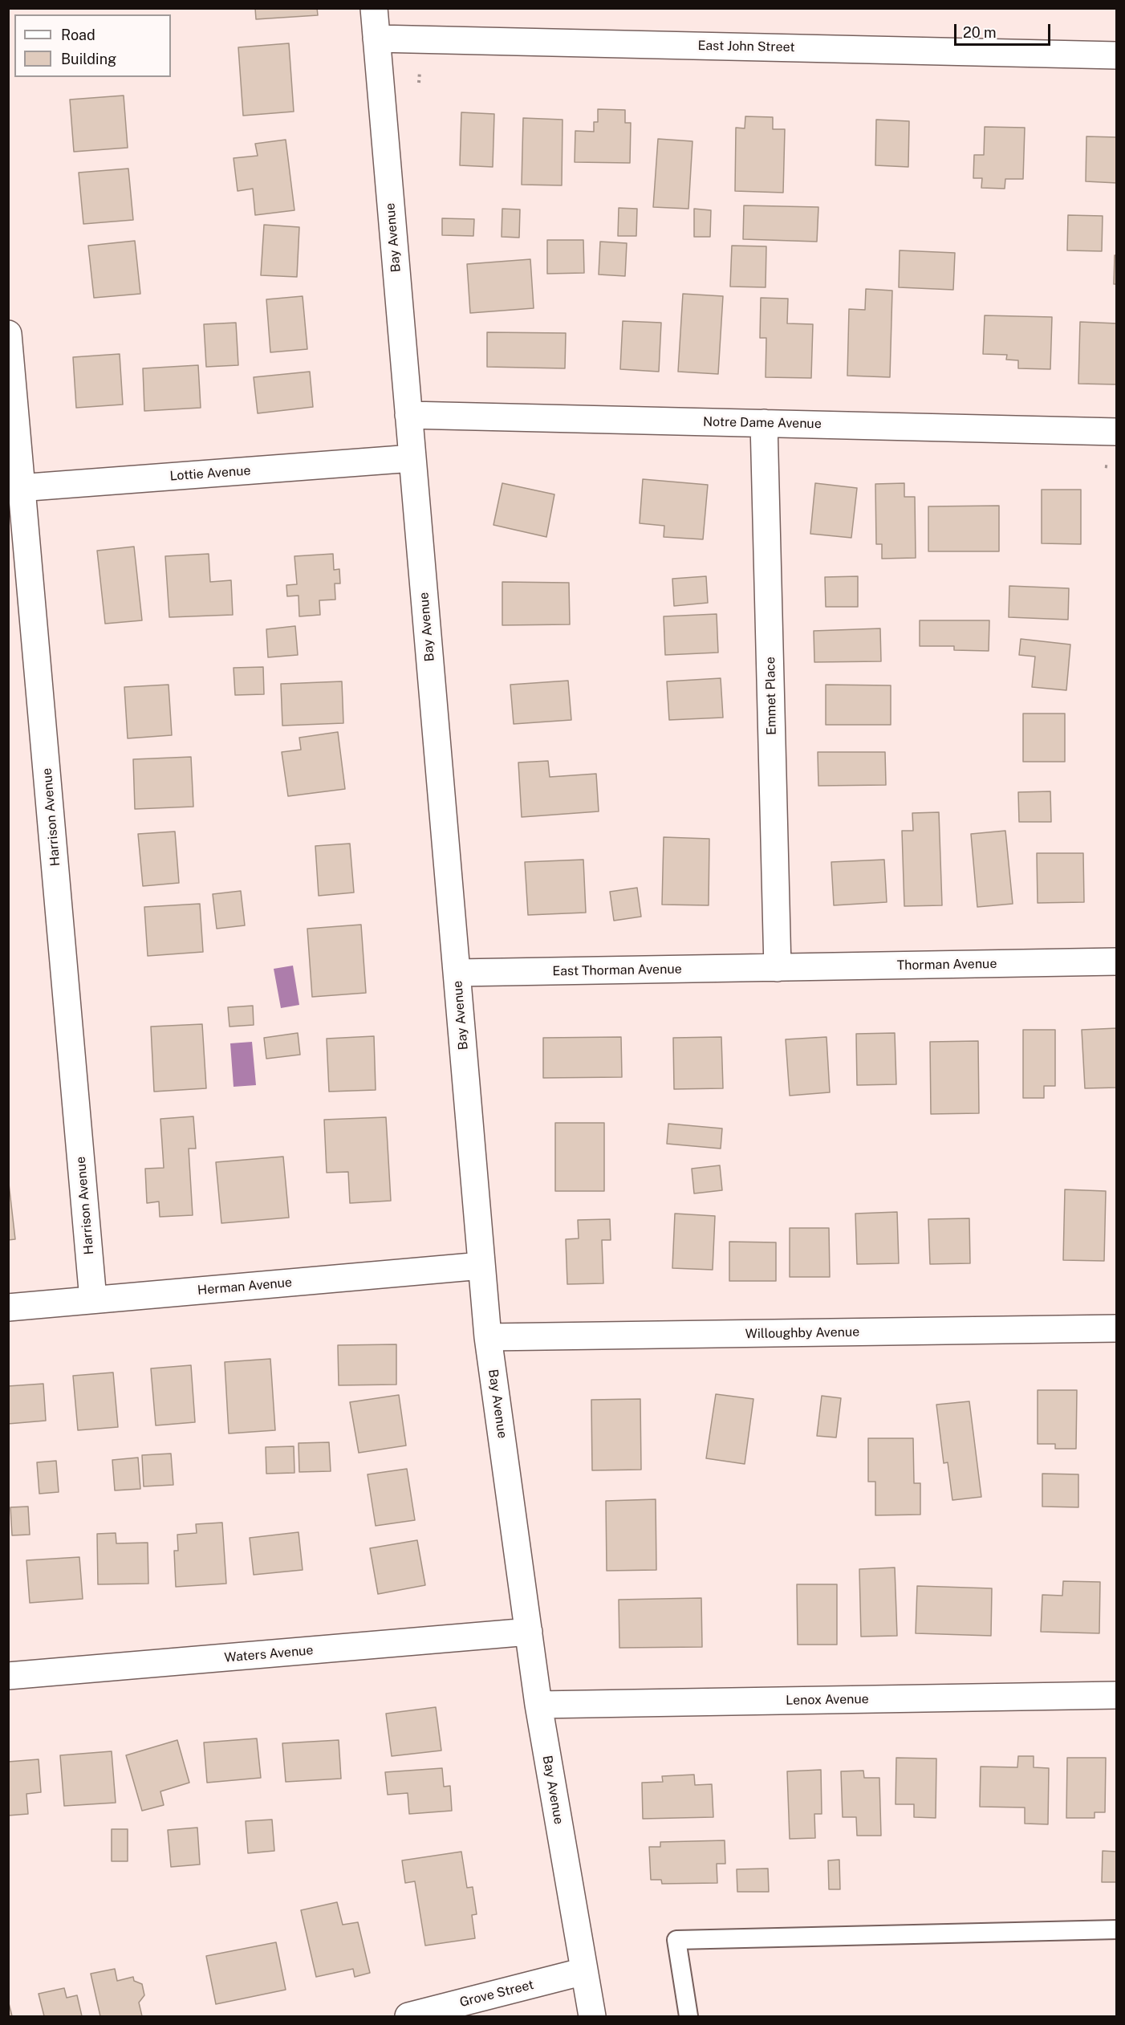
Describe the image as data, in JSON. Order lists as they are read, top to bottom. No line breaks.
{"streets":{"street":["East John Street","Bay Avenue","Notre Dame Avenue","Lottie Avenue","Emmet Place","Harrison Avenue","Thorman Avenue","East Thorman Avenue","Herman Avenue","Willoughby Avenue","Waters Avenue","Lenox Avenue","Grove Street"]},"crossings":[["East John Street","Bay Avenue"],["Bay Avenue","Notre Dame Avenue"],["Bay Avenue","Lottie Avenue"],["Bay Avenue","East Thorman Avenue"],["Bay Avenue","Herman Avenue"],["Bay Avenue","Willoughby Avenue"],["Bay Avenue","Waters Avenue"],["Bay Avenue","Lenox Avenue"],["Bay Avenue","Grove Street"],["Notre Dame Avenue","Emmet Place"],["Lottie Avenue","Harrison Avenue"],["Emmet Place","Thorman Avenue"],["Emmet Place","East Thorman Avenue"],["Harrison Avenue","Herman Avenue"],["Thorman Avenue","East Thorman Avenue"]],"legend":["Road","Building"],"scale_bar":"20 m"}
